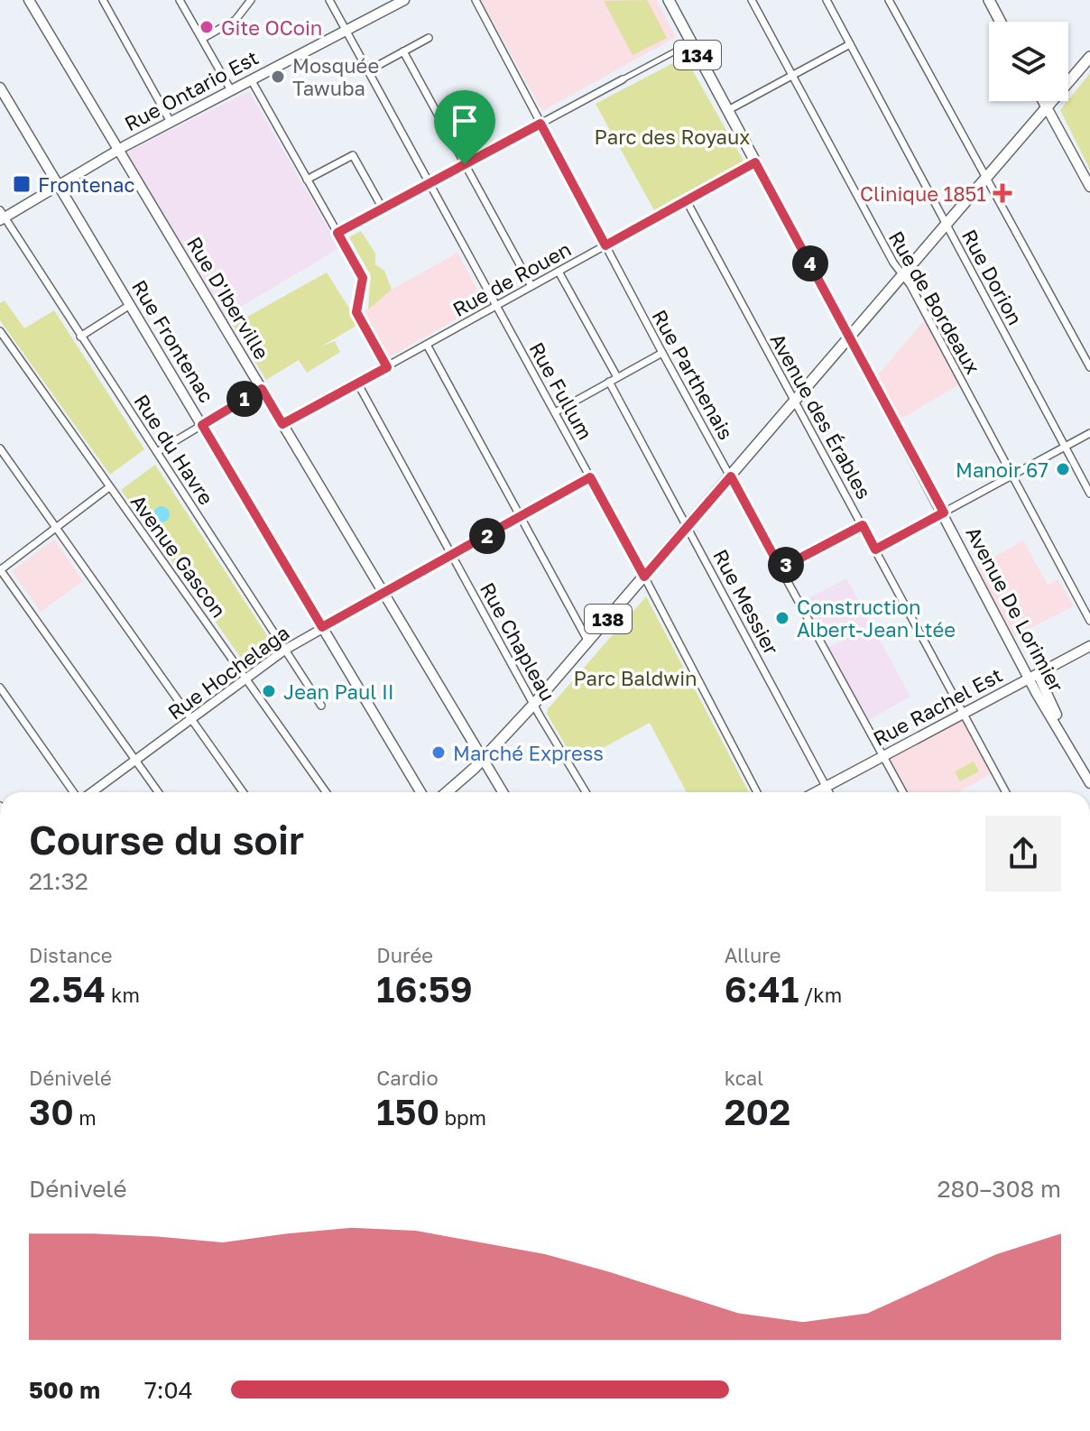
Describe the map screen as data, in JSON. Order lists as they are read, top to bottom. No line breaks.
{"streets":{"main road":["134","Rue Ontario Est","Rue D'Iberville","Rue Frontenac","Avenue De Lorimier","138","Rue Rachel Est"],"street":["Rue Dorion","Rue de Rouen","Rue de Bordeaux","Rue Parthenais","Rue Fullum","Avenue des Érables","Rue du Havre","Avenue Gascon","Rue Messier","Rue Chapleau","Rue Hochelaga"]},"crossings":[["Rue Ontario Est","Rue D'Iberville"],["Rue Ontario Est","Rue Frontenac"],["Rue Ontario Est","Rue Fullum"],["Rue Ontario Est","Rue du Havre"],["Rue Dorion","138"],["Rue de Rouen","Rue D'Iberville"],["Rue de Rouen","Rue Parthenais"],["Rue de Rouen","Rue Fullum"],["Rue de Rouen","Avenue des Érables"],["Rue de Rouen","Avenue De Lorimier"],["Rue de Rouen","Rue Chapleau"],["Rue D'Iberville","138"],["Rue D'Iberville","Rue Hochelaga"],["Rue de Bordeaux","138"],["Rue Frontenac","Rue Hochelaga"],["Rue Parthenais","138"],["Rue Parthenais","Rue Rachel Est"],["Rue Fullum","138"],["Rue Fullum","Rue Hochelaga"],["Avenue des Érables","138"],["Avenue des Érables","Rue Rachel Est"],["Rue du Havre","Rue Hochelaga"],["Avenue Gascon","Rue Hochelaga"],["Rue Messier","138"],["Rue Messier","Rue Rachel Est"],["Avenue De Lorimier","138"],["Avenue De Lorimier","Rue Rachel Est"],["138","Rue Chapleau"],["Rue Chapleau","Rue Hochelaga"]],"parks":["Parc des Royaux","Parc Baldwin"],"places":{"other":["Gite OCoin","Mosquée Tawuba","Manoir 67","Construction Albert-Jean Ltée","Jean Paul II","Marché Express"],"transit":["Frontenac"],"health":["Clinique 1851"]},"page":{"pins":["4","1","2","3"],"heading":["Course du soir","21:32"],"stats":[["Distance","2.54 km"],["Durée","16:59"],["Allure","6:41 /km"],["Dénivelé","30 m"],["Cardio","150 bpm"],["kcal","202"]],"chart":["Dénivelé","280–308 m"],"list":[{"name":"500 m","note":"7:04"}]}}
